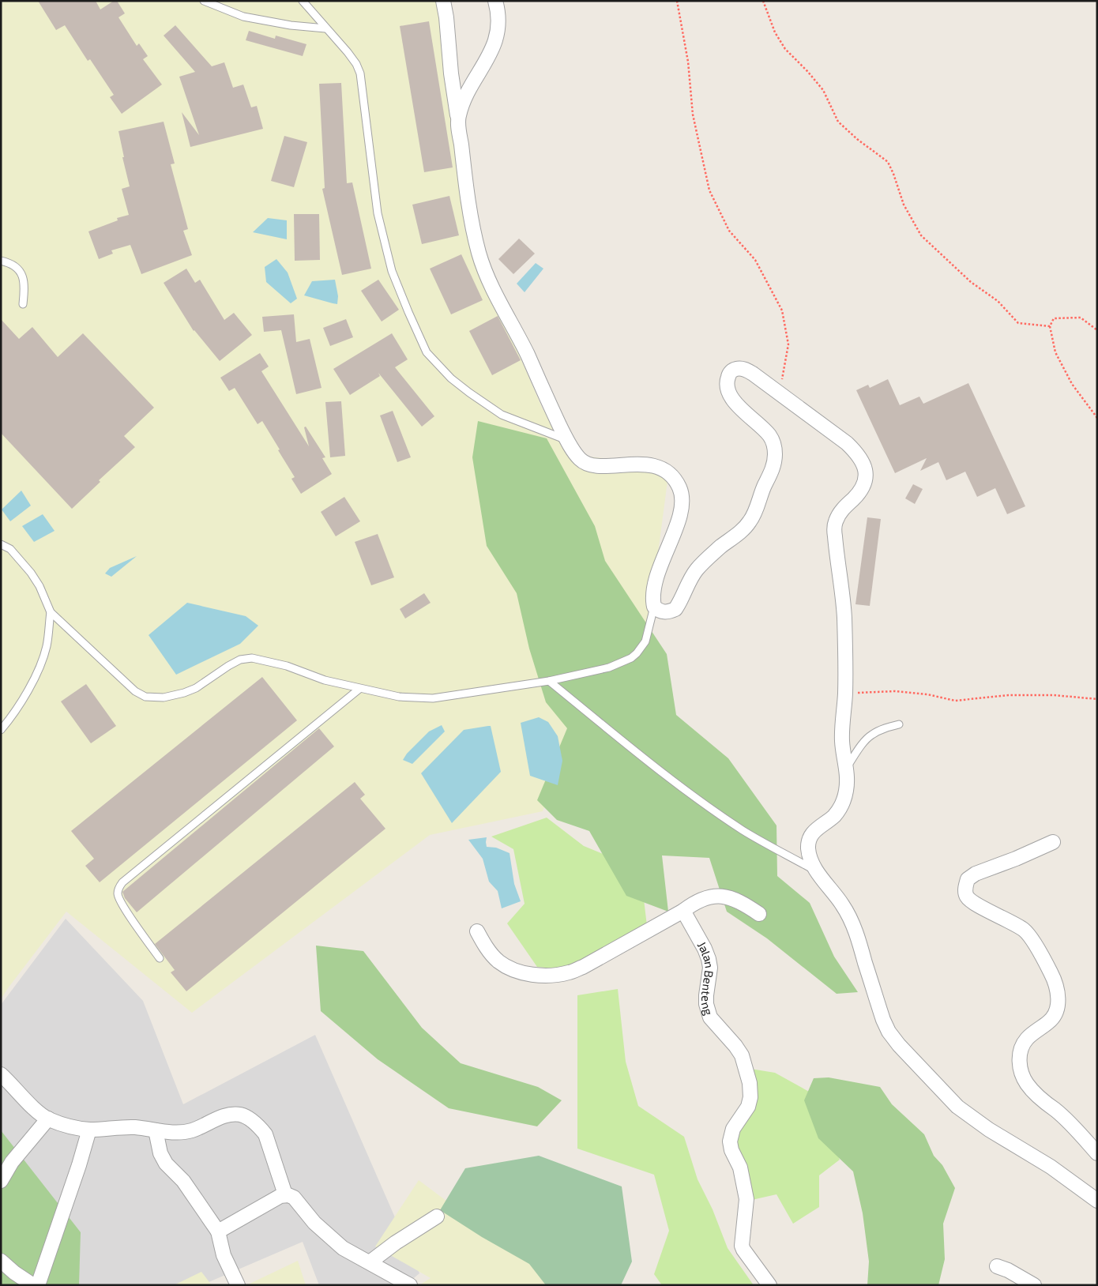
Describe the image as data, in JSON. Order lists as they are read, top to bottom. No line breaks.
{"streets":{"street":["Jalan Benteng"]}}
